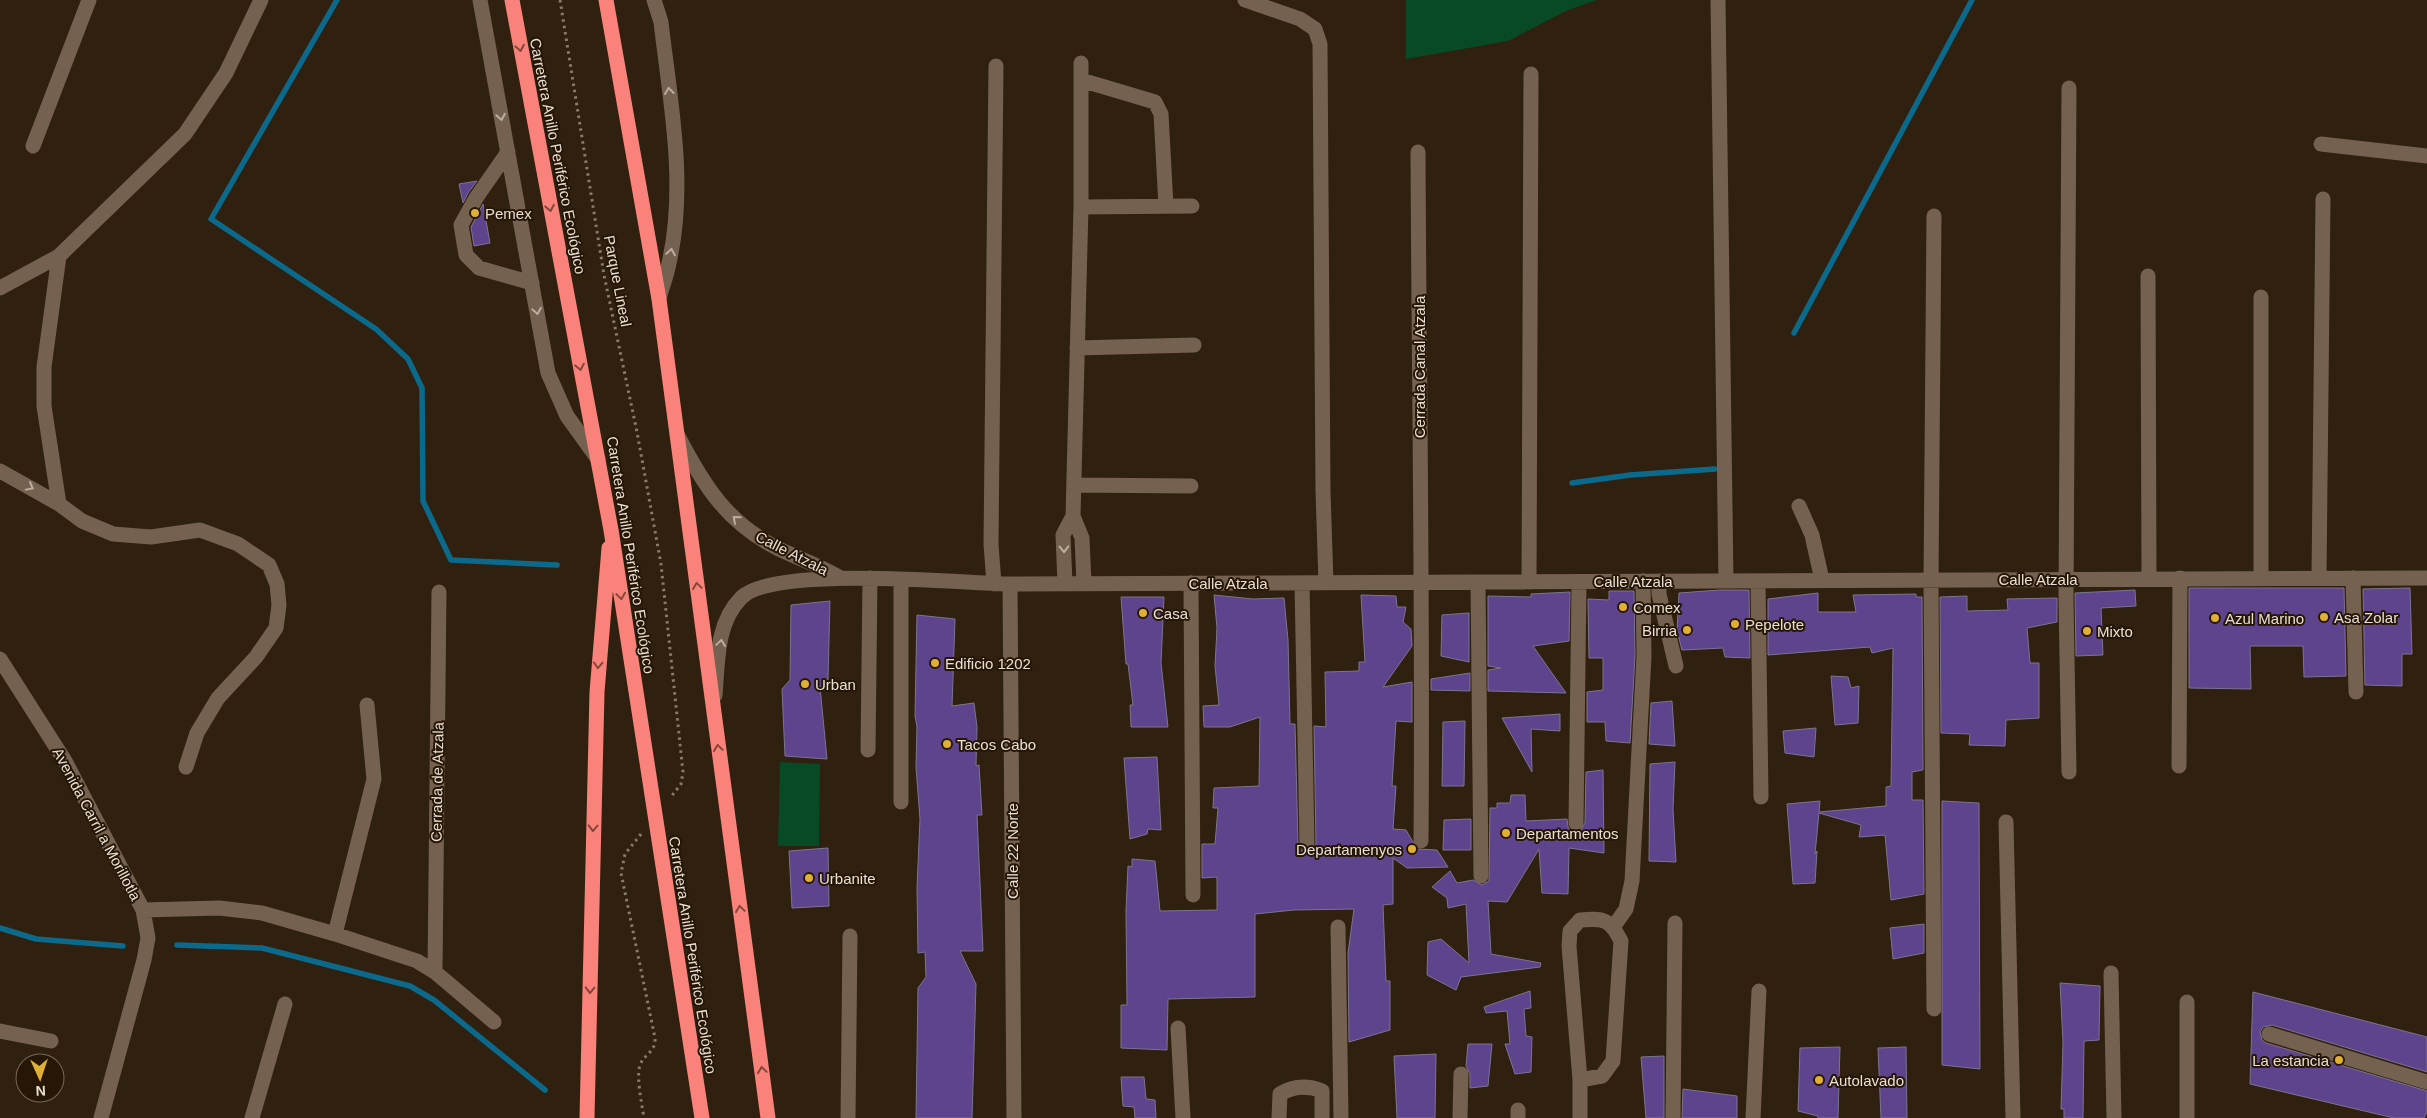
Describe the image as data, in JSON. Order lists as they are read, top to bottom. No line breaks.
{"streets":{"highway":["Carretera Anillo Periférico Ecológico"],"street":["Cerrada Canal Atzala","Calle Atzala","Cerrada de Atzala","Avenida Carril a Morillotla","Calle 22 Norte"],"path":["Parque Lineal"]},"crossings":[["Cerrada Canal Atzala","Calle Atzala"],["Calle Atzala","Calle 22 Norte"]],"places":["Pemex","Comex","Casa","Asa Zolar","Azul Marino","Pepelote","Birria","Mixto","Edificio 1202","Urban","Tacos Cabo","Departamentos","Departamenyos","Urbanite","La estancia","Autolavado"],"north":"bottom"}
